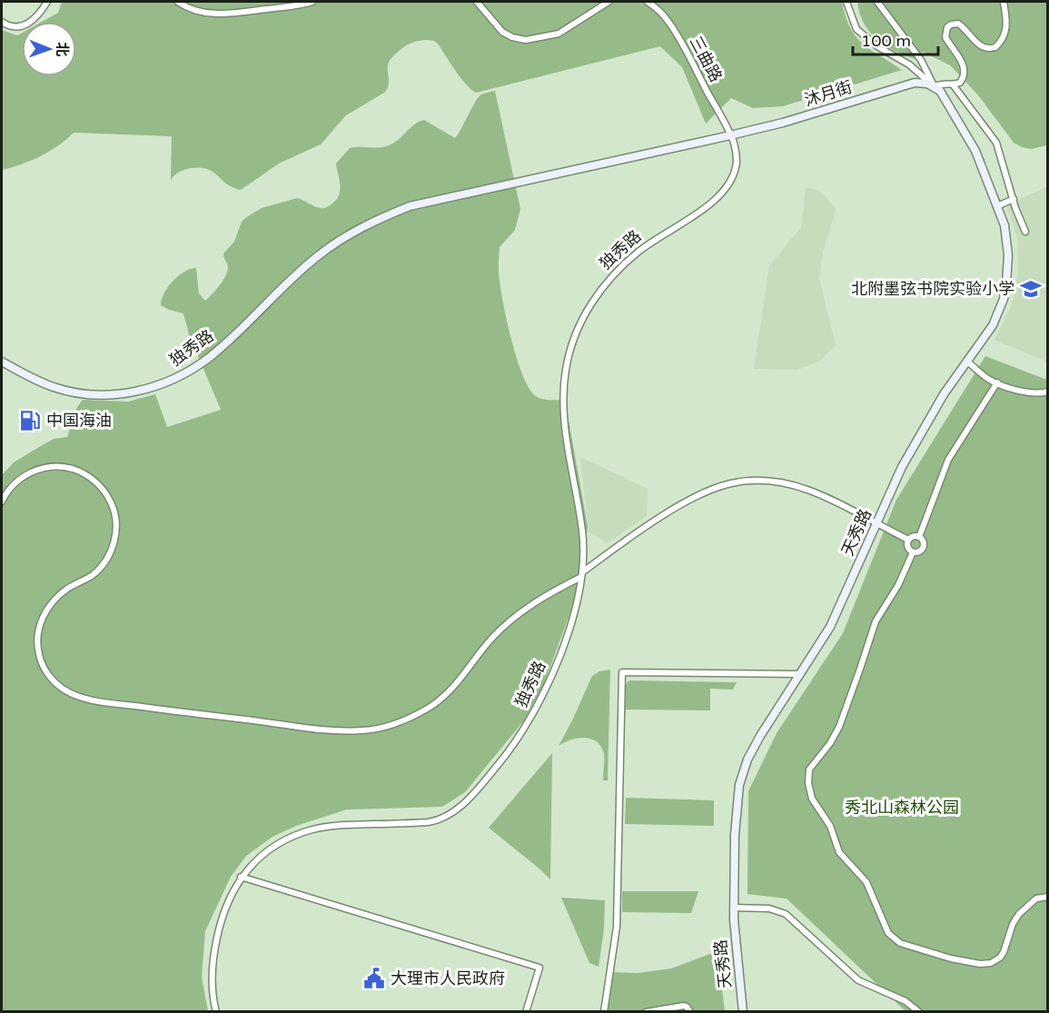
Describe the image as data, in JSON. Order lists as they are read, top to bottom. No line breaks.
{"streets":{"main road":["沐月街","独秀路","天秀路"],"street":["三曲路"]},"crossings":[["三曲路","沐月街"],["三曲路","独秀路"],["沐月街","独秀路"],["沐月街","天秀路"]],"parks":["秀北山森林公园"],"places":{"school or university":["北附墨弦书院实验小学"],"fuel station":["中国海油"],"public building":["大理市人民政府"]},"scale_bar":"100 m","north":"right"}
